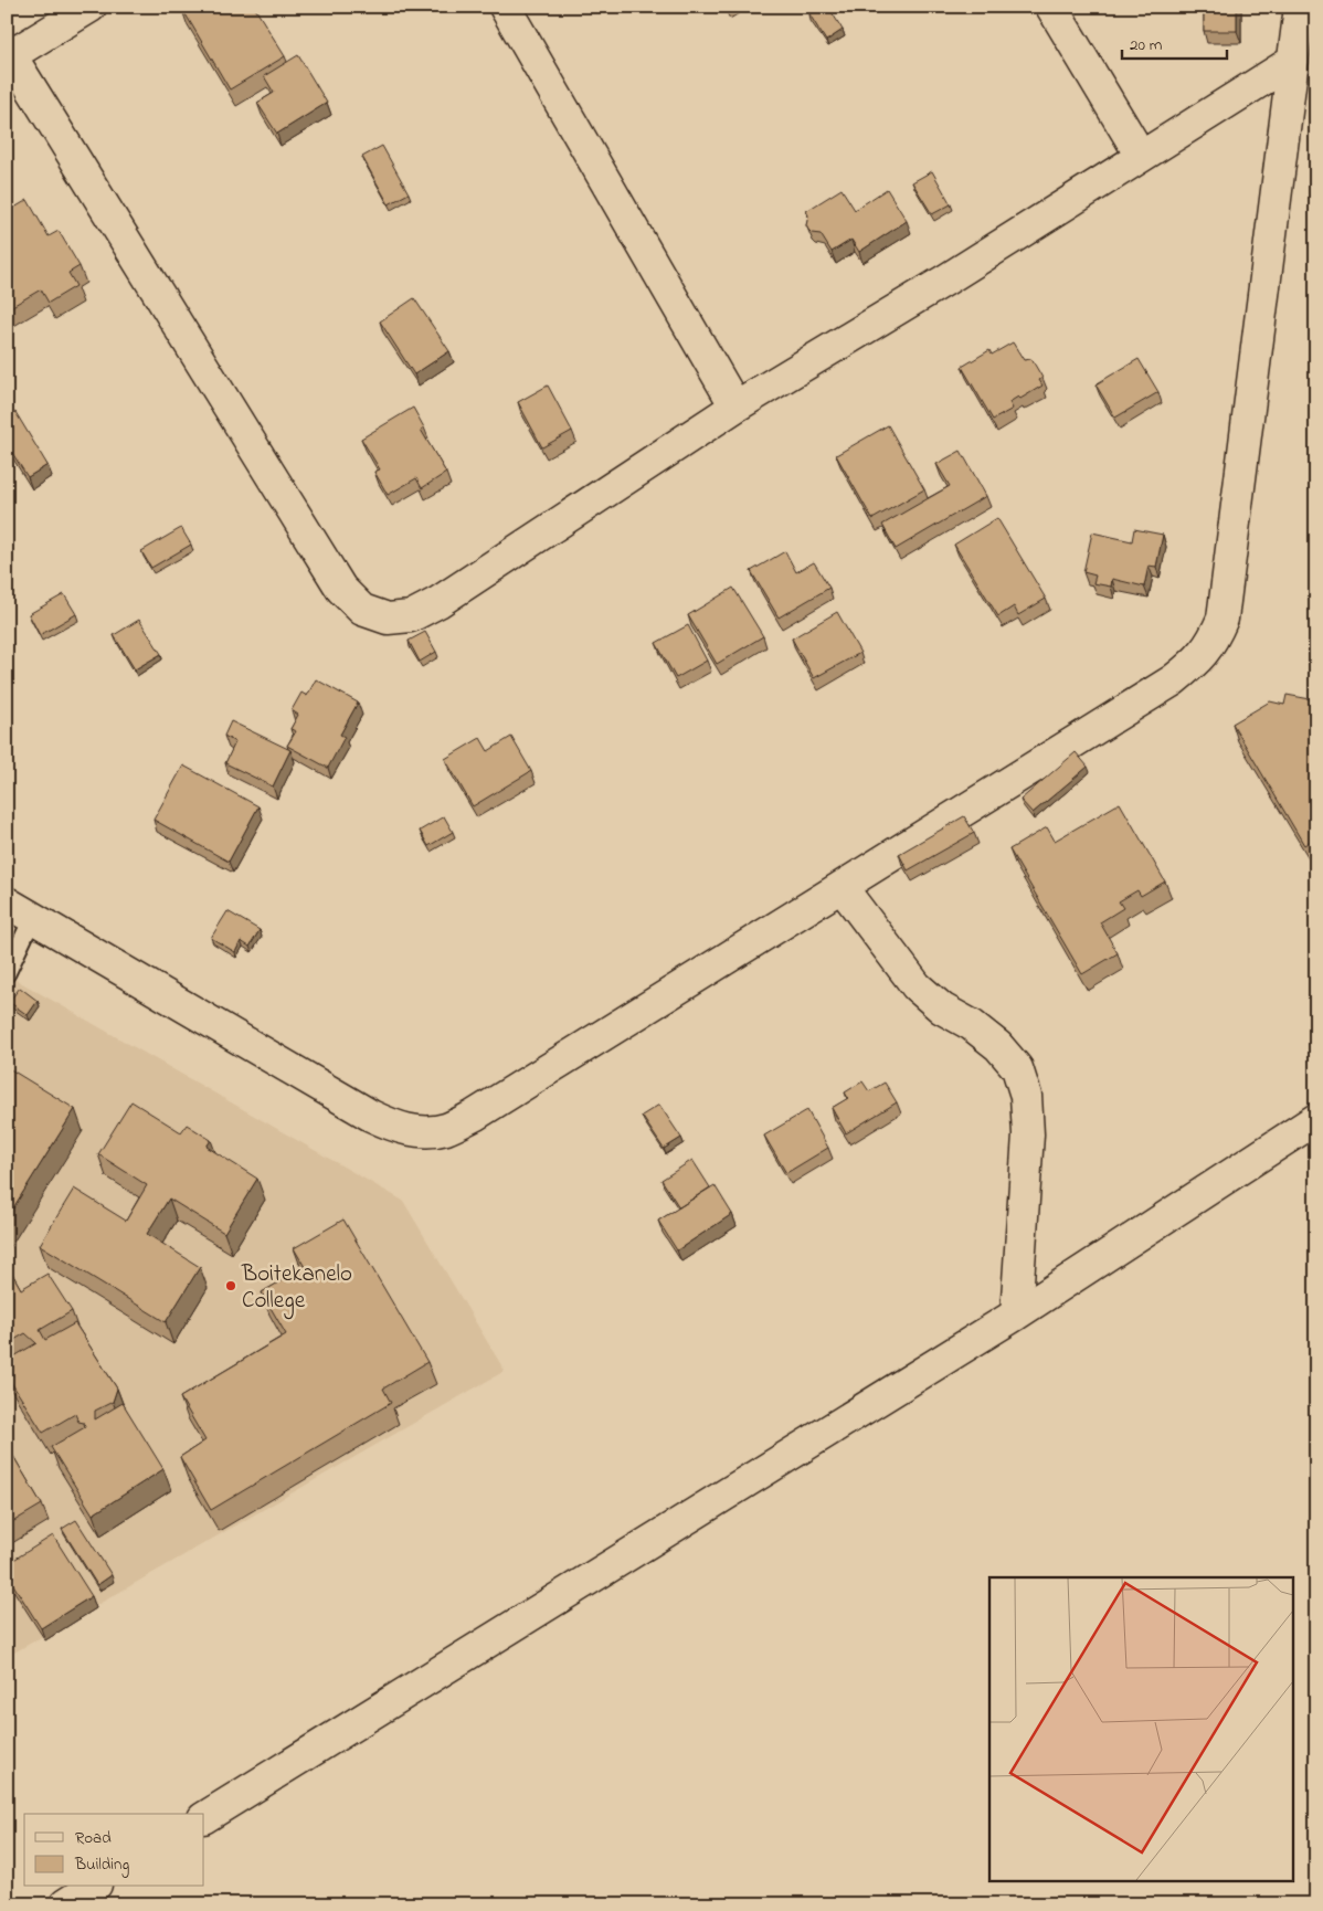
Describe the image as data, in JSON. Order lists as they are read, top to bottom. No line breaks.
{"places":["Boitekanelo College"],"legend":["Road","Building"],"scale_bar":"20 m"}
